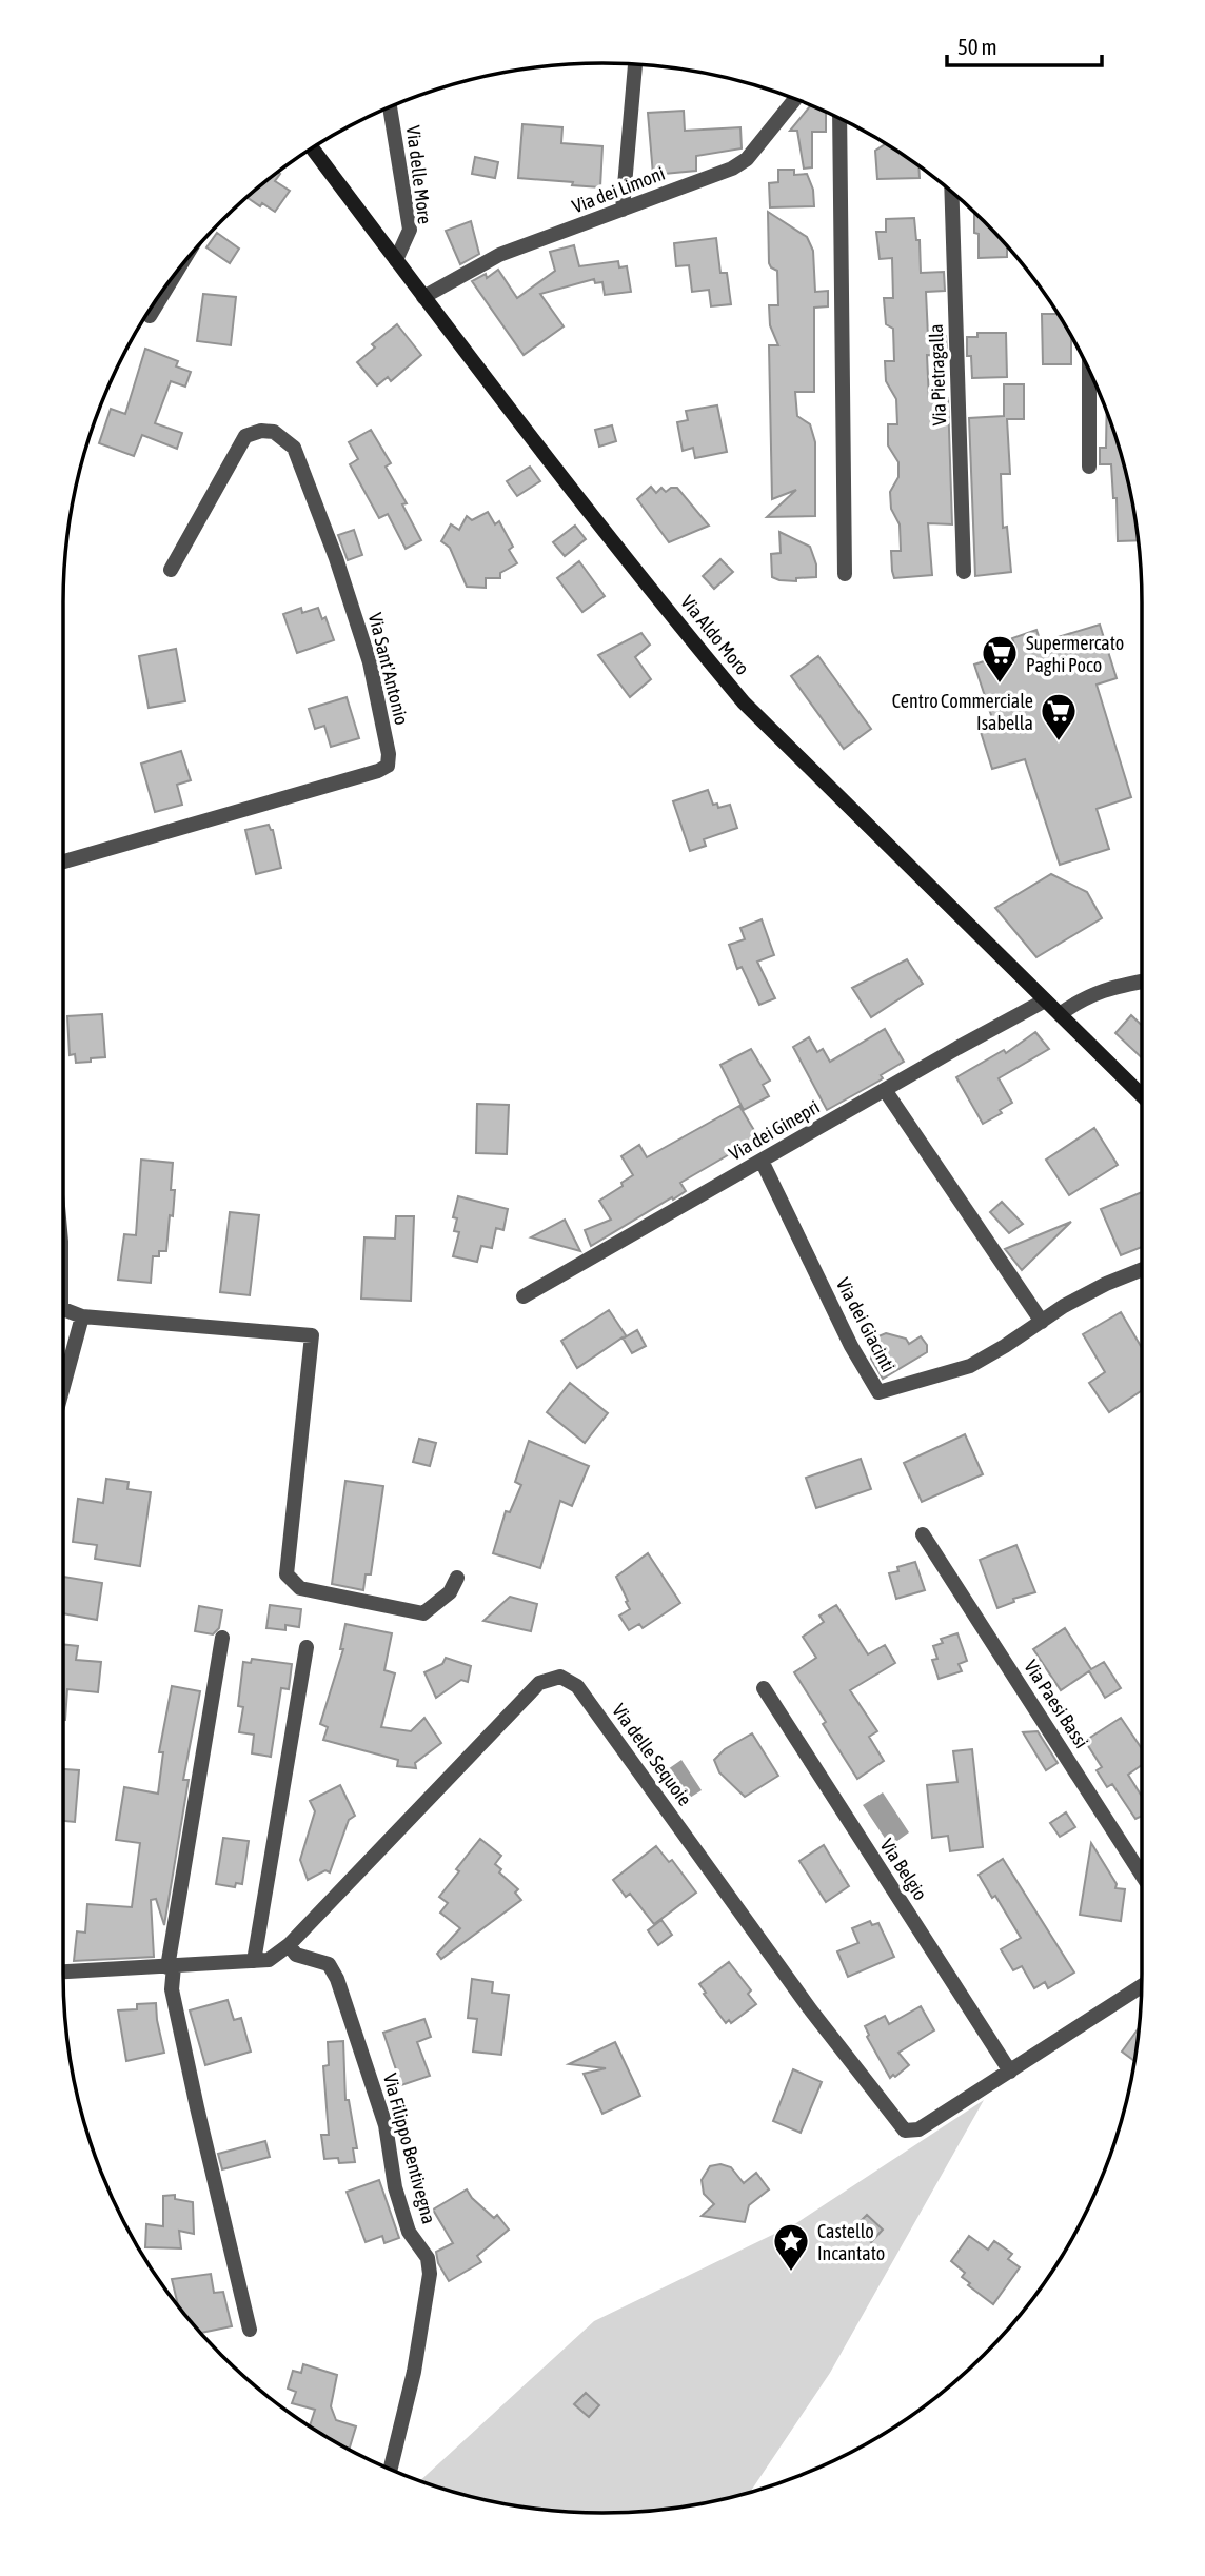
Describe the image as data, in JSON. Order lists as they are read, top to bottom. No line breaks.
{"streets":{"street":["Via delle More","Via dei Limoni","Via Pietragalla","Via Aldo Moro","Via Sant'Antonio","Via dei Ginepri","Via dei Giacinti","Via Paesi Bassi","Via delle Sequoie","Via Belgio","Via Filippo Bentivegna"]},"crossings":[["Via delle More","Via Aldo Moro"],["Via dei Limoni","Via Aldo Moro"],["Via Aldo Moro","Via dei Ginepri"],["Via dei Ginepri","Via dei Giacinti"],["Via delle Sequoie","Via Belgio"],["Via delle Sequoie","Via Filippo Bentivegna"]],"places":{"supermarket":["Supermercato Paghi Poco","Centro Commerciale Isabella"],"place":["Castello Incantato"]},"scale_bar":"50 m"}
